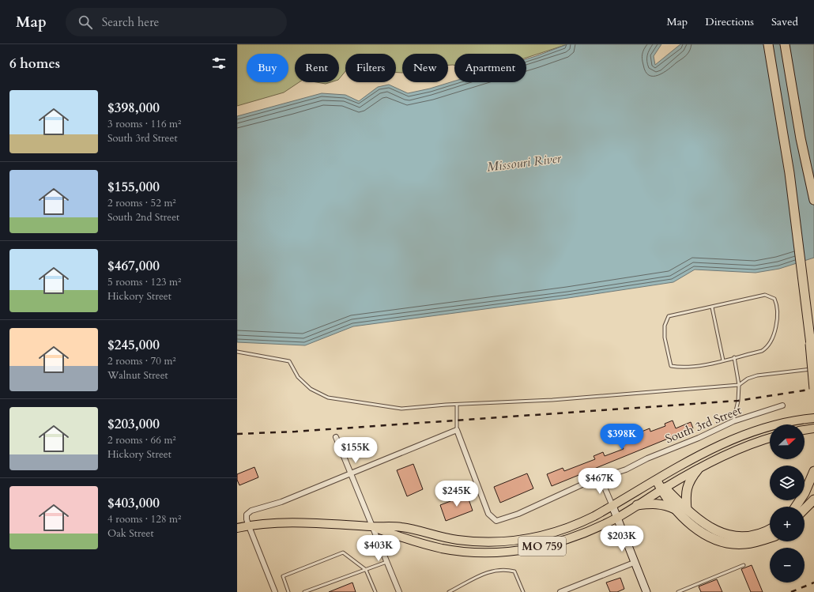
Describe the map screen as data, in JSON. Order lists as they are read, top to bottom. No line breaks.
{"streets":{"main road":["MO 759"],"street":["South 3rd Street"]},"water":["Missouri River"],"north":"right","page":{"header":"Map","search":"Search here","nav":["Map","Directions","Saved"],"heading":"6 homes","chip":["Buy","Rent","Filters","New","Apartment"],"list":[{"name":"$398,000","note":"3 rooms · 116 m² · South 3rd Street"},{"name":"$155,000","note":"2 rooms · 52 m² · South 2nd Street"},{"name":"$467,000","note":"5 rooms · 123 m² · Hickory Street"},{"name":"$245,000","note":"2 rooms · 70 m² · Walnut Street"},{"name":"$203,000","note":"2 rooms · 66 m² · Hickory Street"},{"name":"$403,000","note":"4 rooms · 128 m² · Oak Street"}],"price":["$398K","$155K","$467K","$245K","$203K","$403K"],"map_buttons":["+","−"]}}
